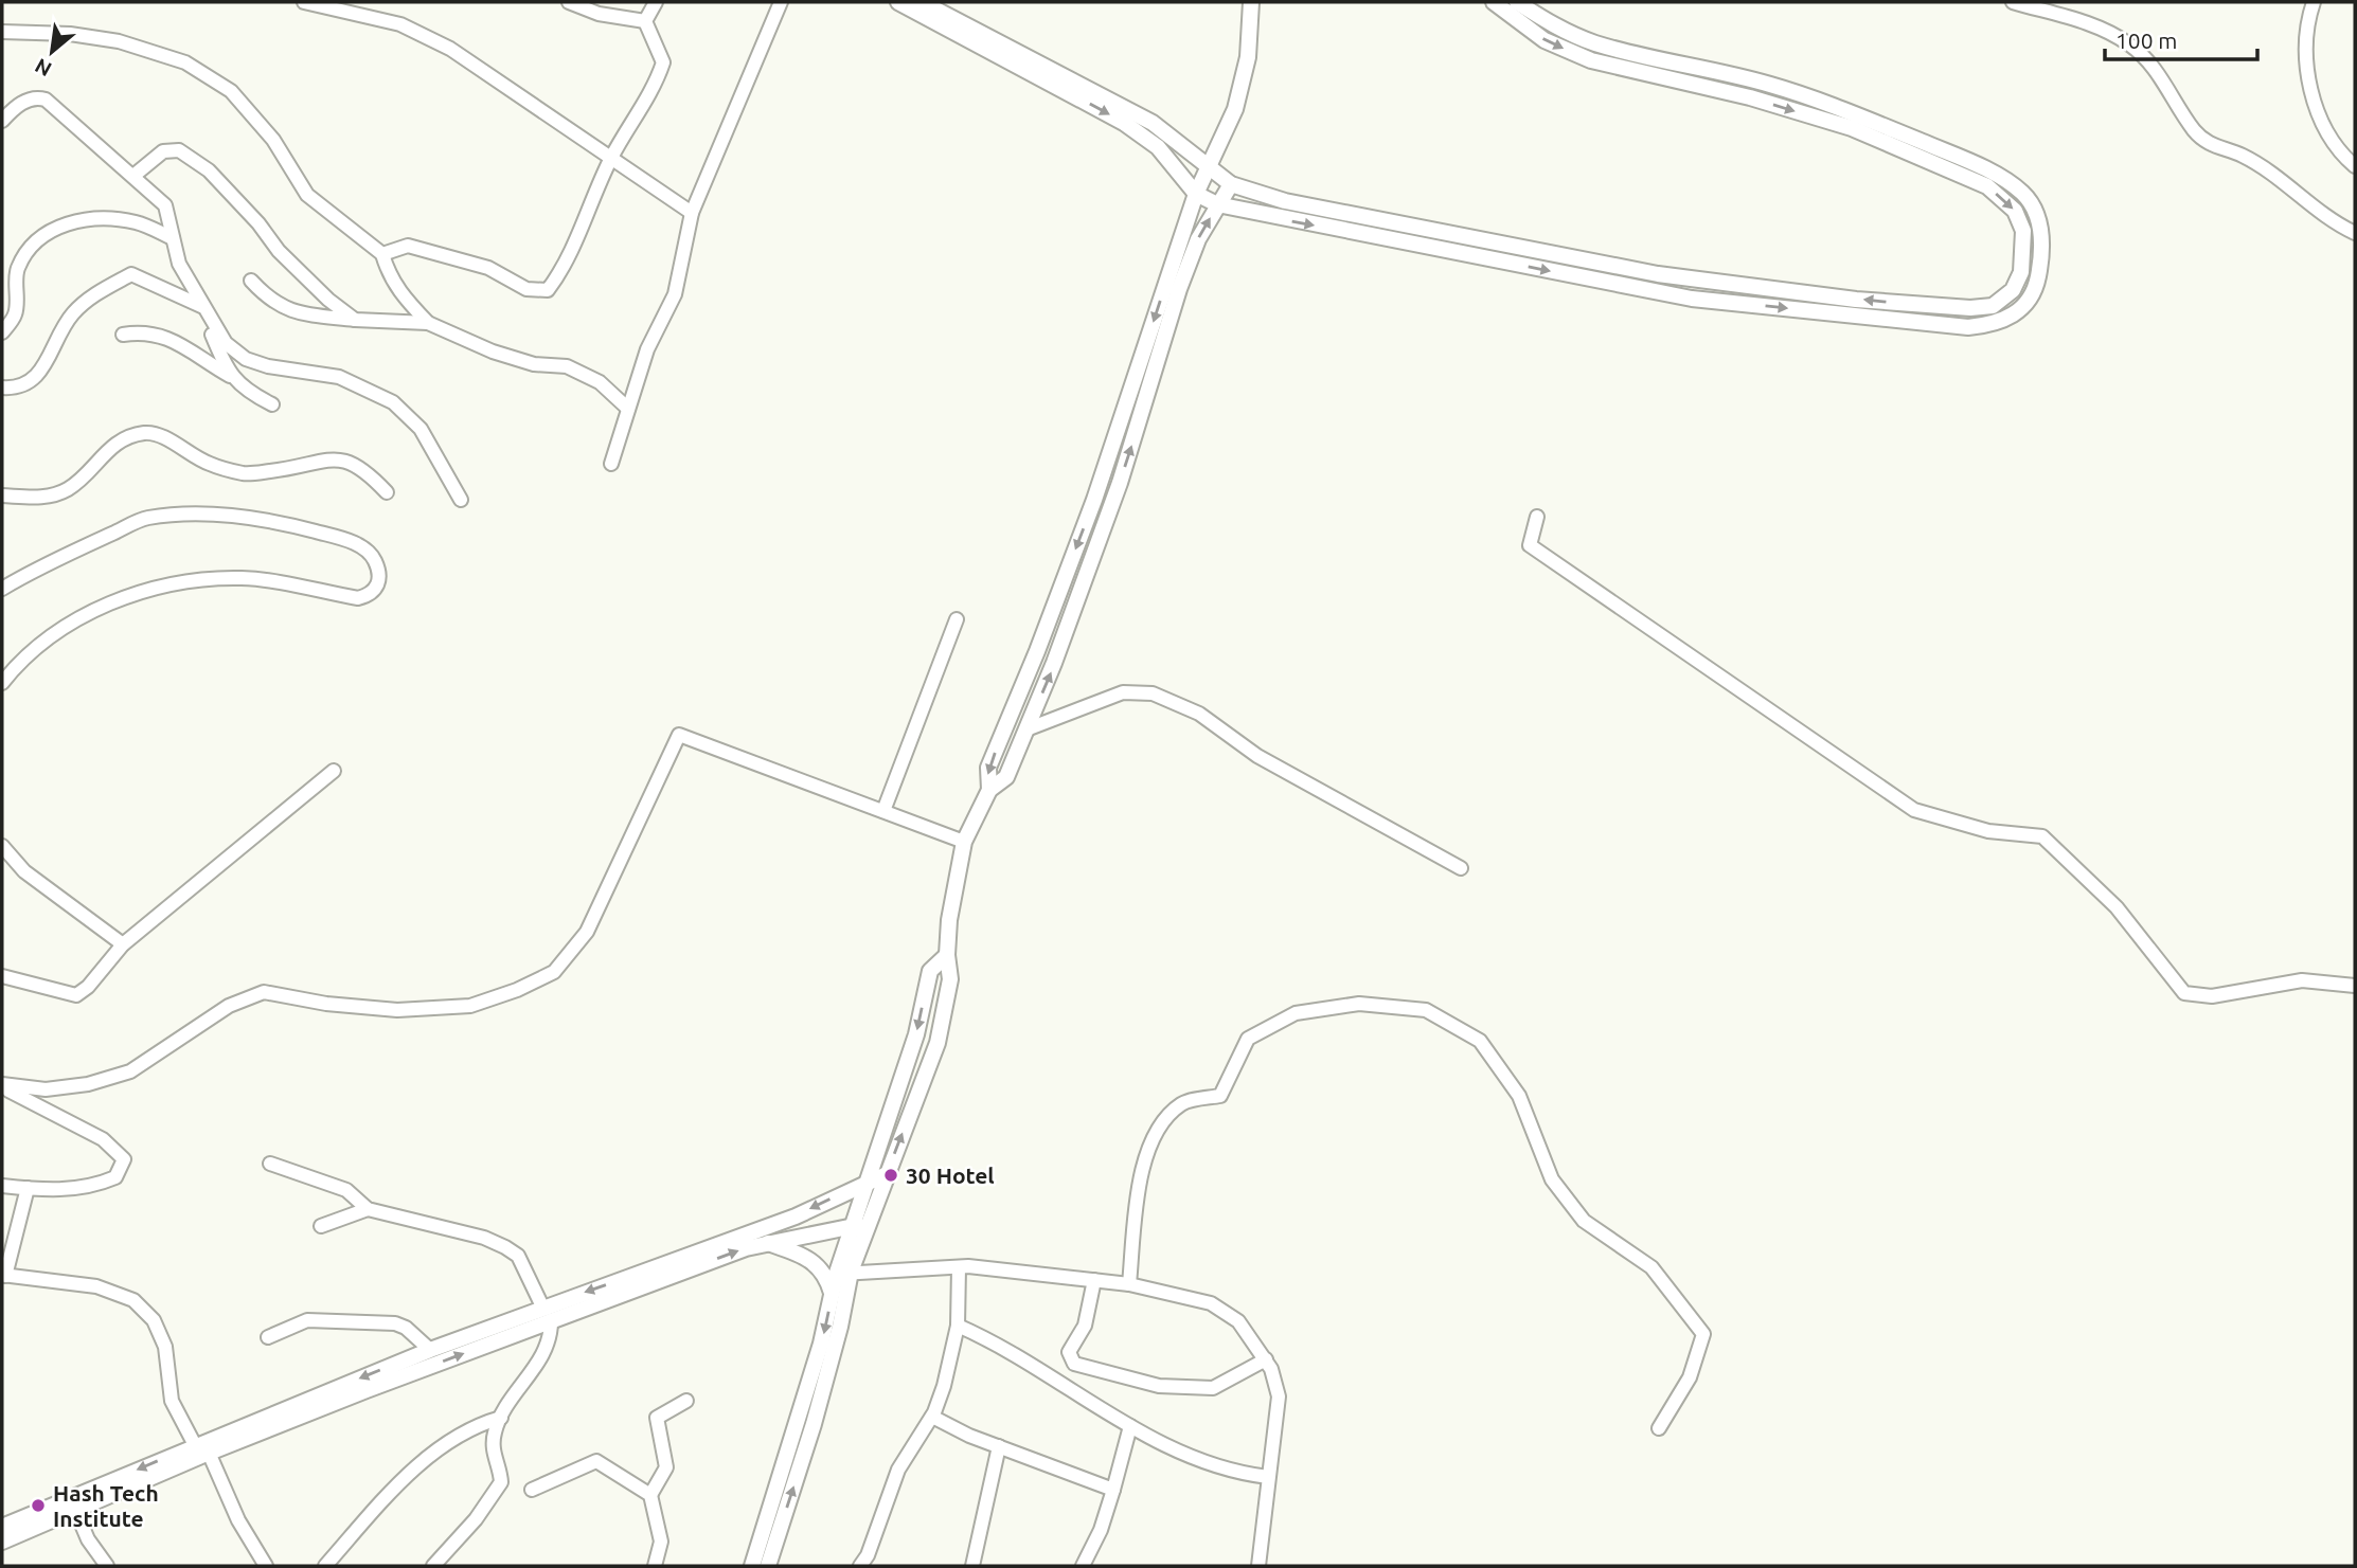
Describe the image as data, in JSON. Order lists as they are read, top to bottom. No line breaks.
{"places":["30 Hotel","Hash Tech Institute"],"scale_bar":"100 m","north":"bottom left"}
